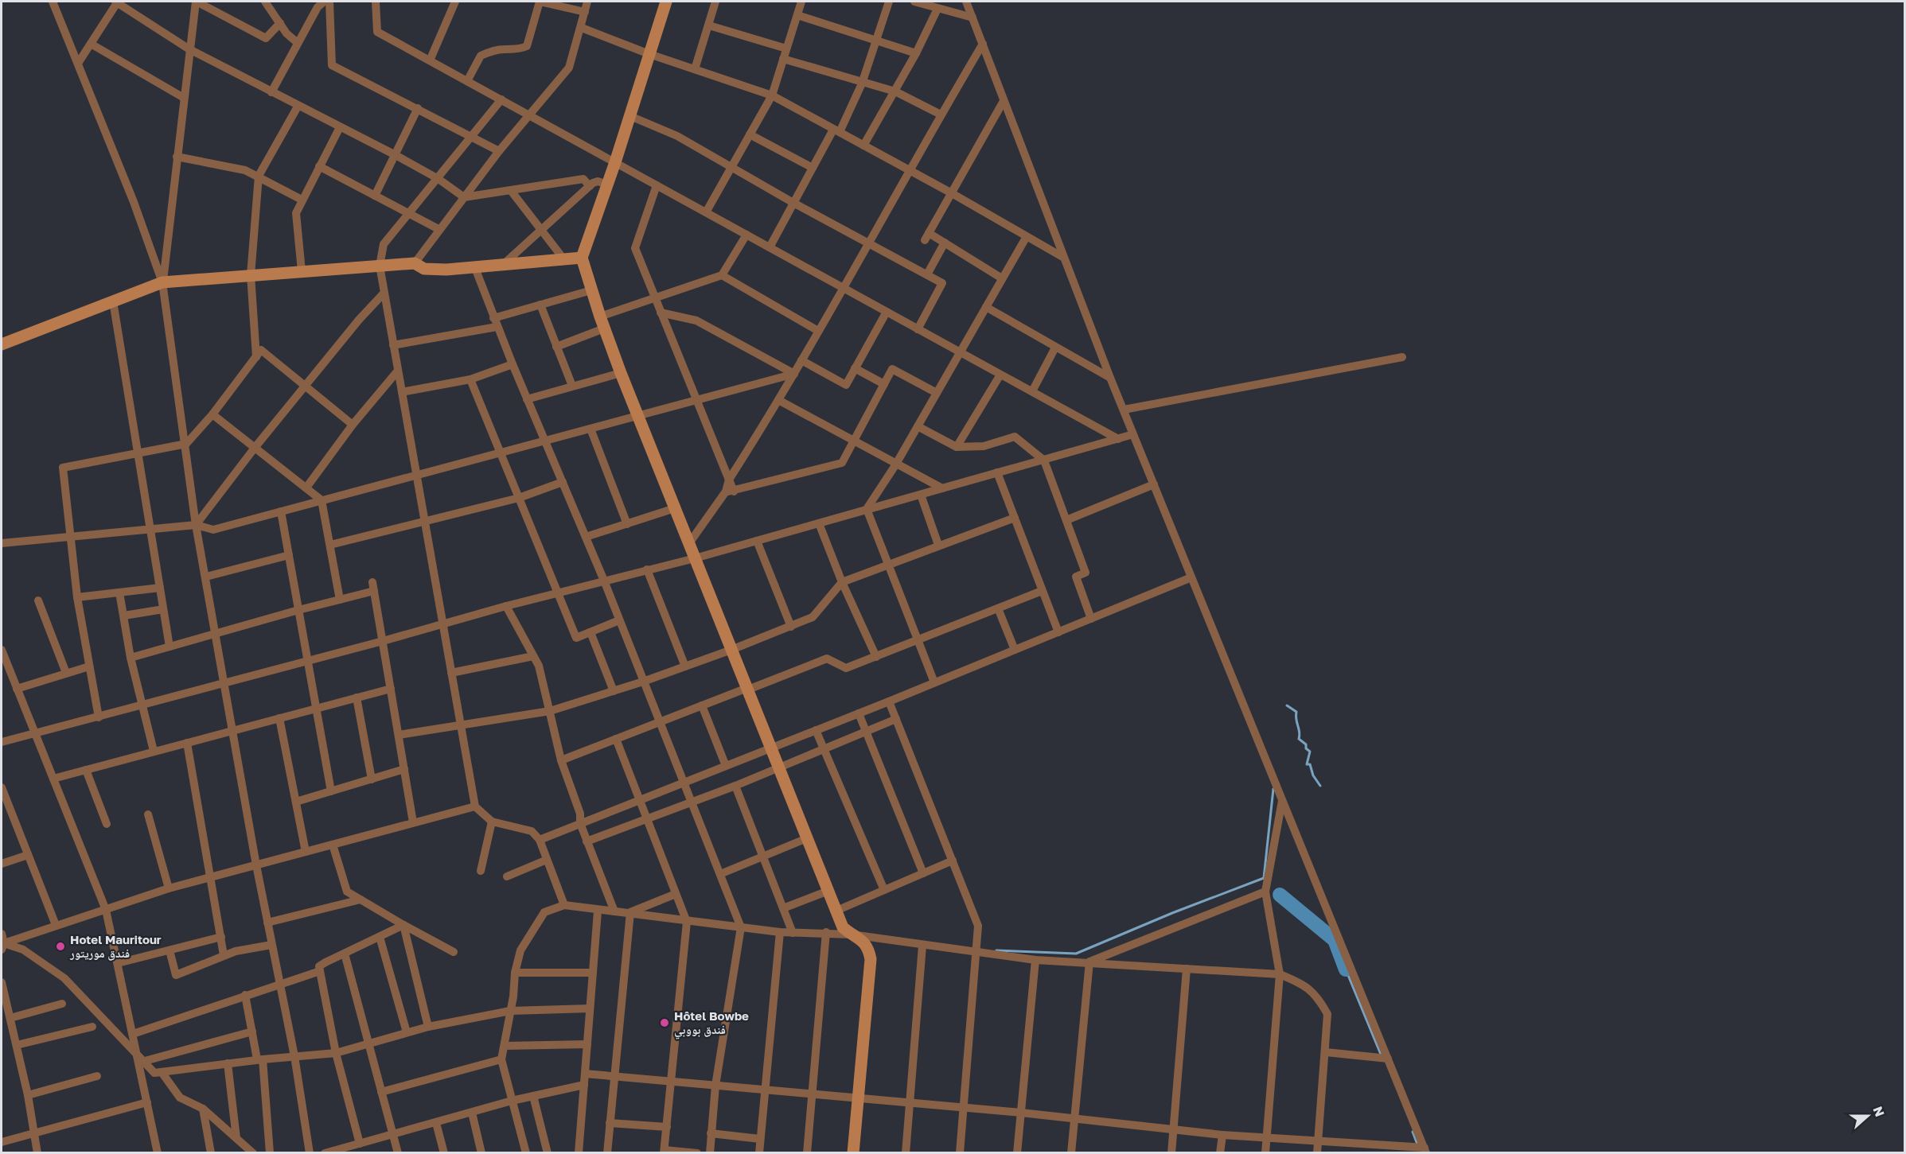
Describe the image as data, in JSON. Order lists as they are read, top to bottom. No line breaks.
{"places":["Hotel Mauritour فندق موريتور","Hôtel Bowbe فندق بووبي"],"north":"right"}
